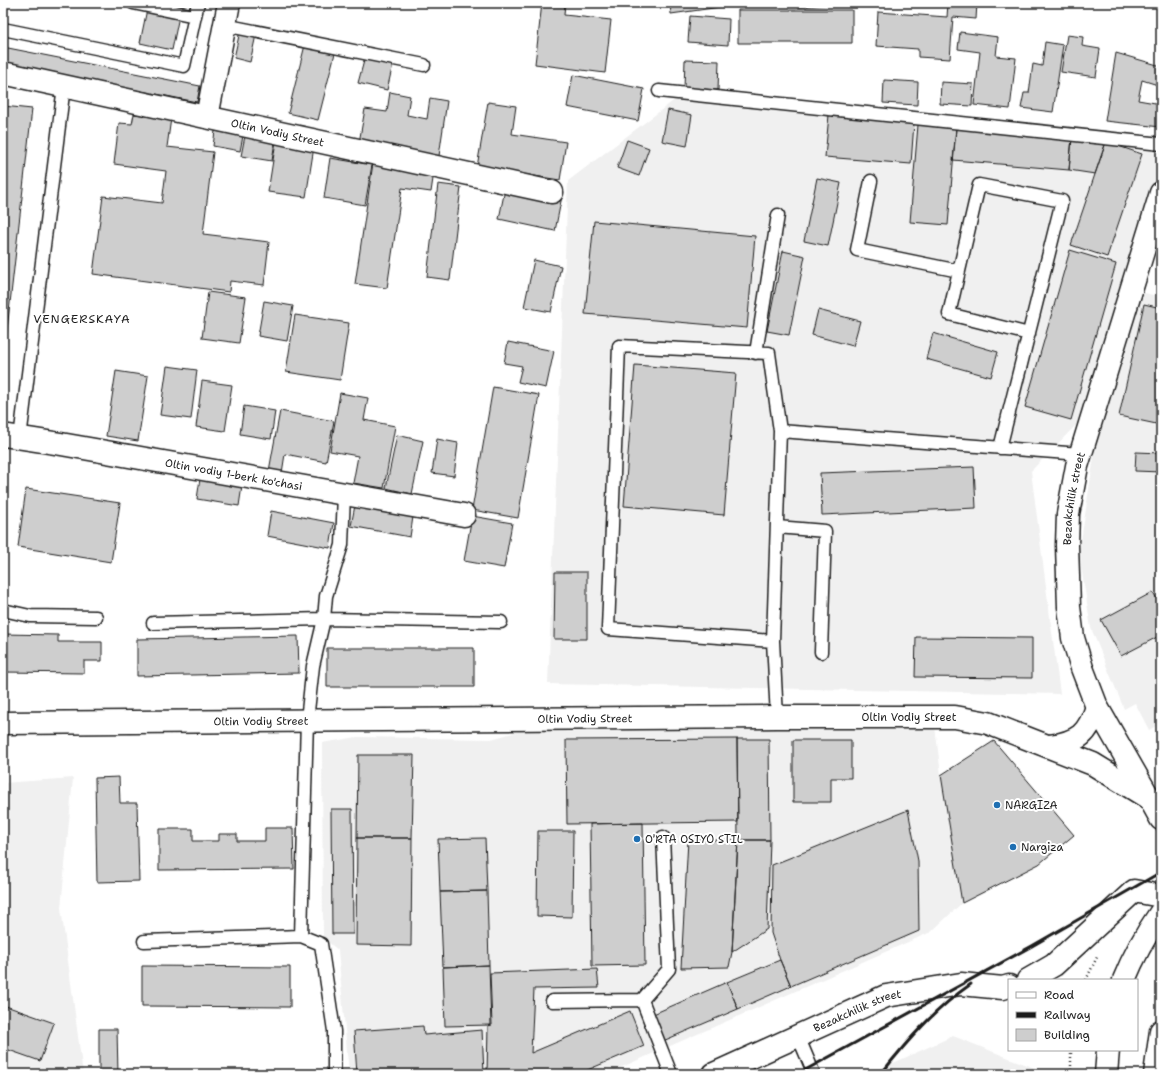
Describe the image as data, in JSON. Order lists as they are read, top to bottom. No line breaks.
{"streets":{"street":["Oltin Vodiy Street","Oltin vodiy 1-berk ko'chasi","Bezakchilik street"]},"crossings":[["Oltin Vodiy Street","Bezakchilik street"]],"districts":["VENGERSKAYA"],"places":["NARGIZA","O'RTA OSIYO STIL","Nargiza"],"legend":["Road","Railway","Building"]}
